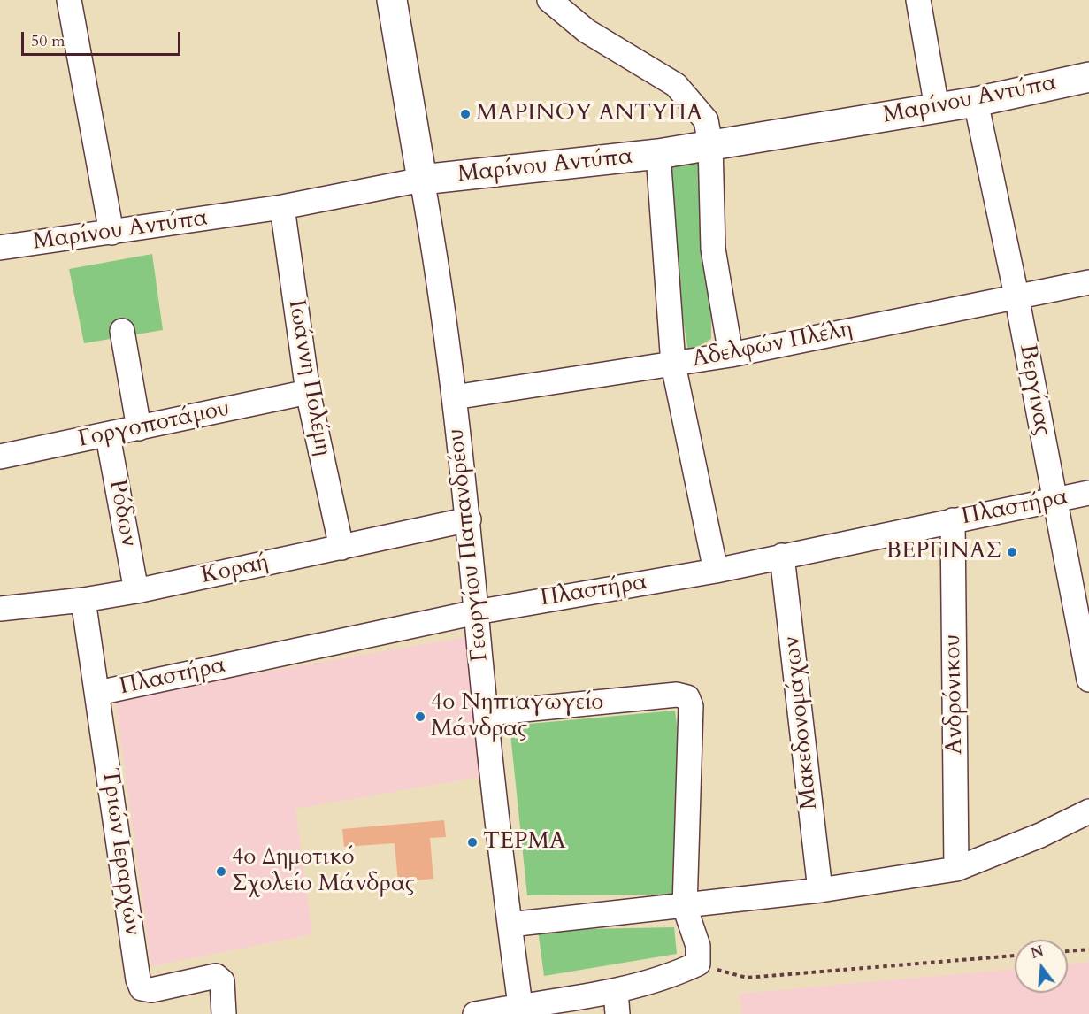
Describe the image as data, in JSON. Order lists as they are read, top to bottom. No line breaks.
{"streets":{"street":["Μαρίνου Αντύπα","Αδελφών Πλέλη","Ιωάννη Πολέμη","Βεργίνας","Γοργοποτάμου","Πλαστήρα","Ρόδων","Γεωργίου Παπανδρέου","Κοραή","Ανδρόνικου","Μακεδονομάχων","Τριών Ιεραρχών"]},"crossings":[["Μαρίνου Αντύπα","Ιωάννη Πολέμη"],["Μαρίνου Αντύπα","Βεργίνας"],["Μαρίνου Αντύπα","Γεωργίου Παπανδρέου"],["Αδελφών Πλέλη","Βεργίνας"],["Αδελφών Πλέλη","Γεωργίου Παπανδρέου"],["Ιωάννη Πολέμη","Γοργοποτάμου"],["Ιωάννη Πολέμη","Κοραή"],["Βεργίνας","Πλαστήρα"],["Γοργοποτάμου","Ρόδων"],["Πλαστήρα","Γεωργίου Παπανδρέου"],["Πλαστήρα","Ανδρόνικου"],["Πλαστήρα","Μακεδονομάχων"],["Πλαστήρα","Τριών Ιεραρχών"],["Ρόδων","Κοραή"],["Γεωργίου Παπανδρέου","Κοραή"],["Κοραή","Τριών Ιεραρχών"]],"places":["ΜΑΡΙΝΟΥ ΑΝΤΥΠΑ","ΒΕΡΓΙΝΑΣ","4ο Νηπιαγωγείο Μάνδρας","ΤΕΡΜΑ","4ο Δημοτικό Σχολείο Μάνδρας"],"scale_bar":"50 m","north":"top"}
